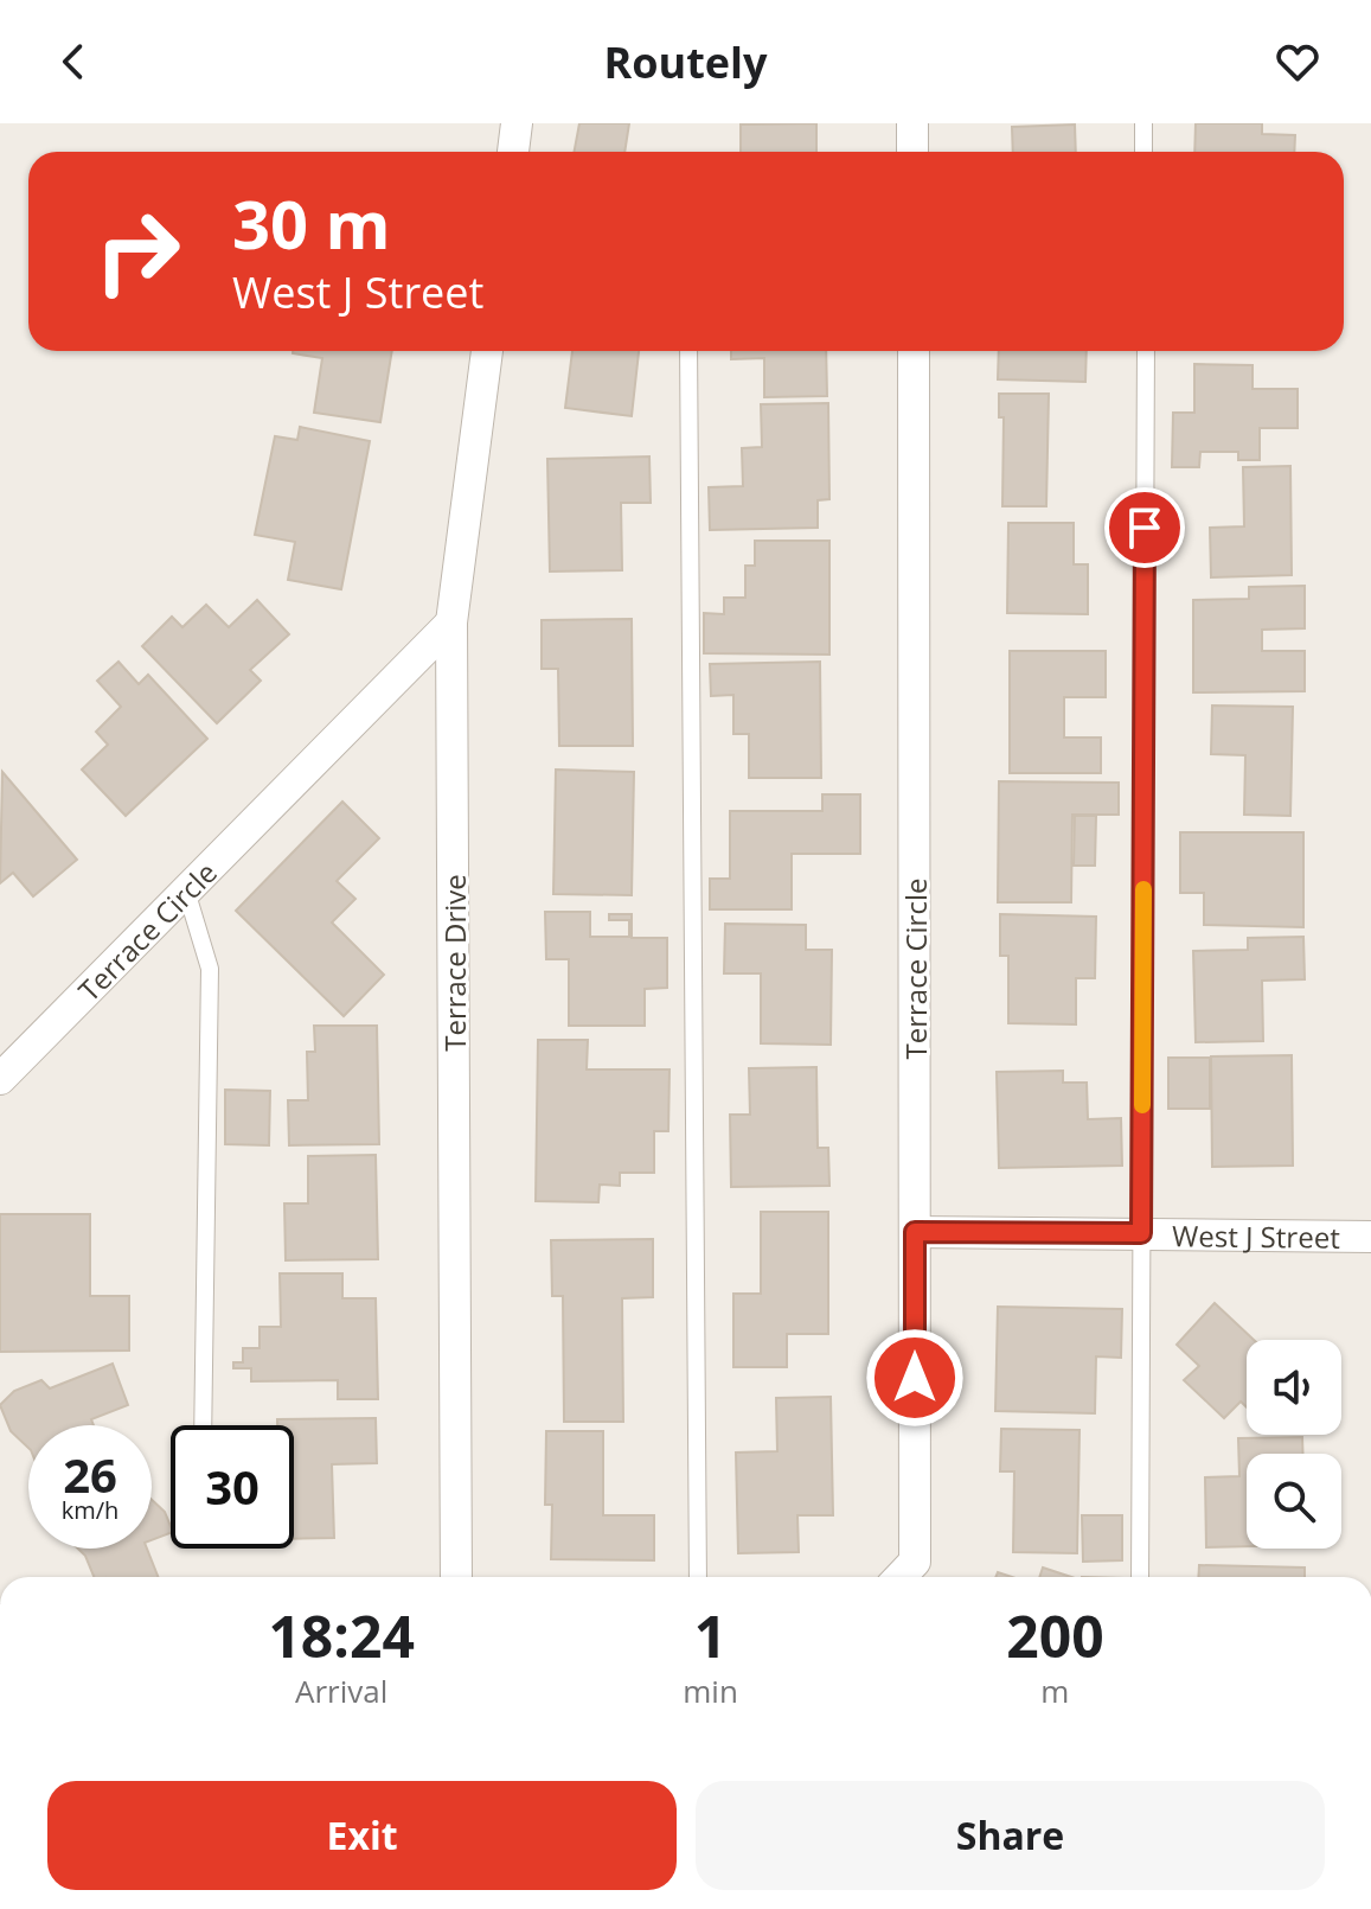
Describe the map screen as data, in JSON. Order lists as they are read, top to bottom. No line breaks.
{"streets":{"street":["Terrace Circle","Terrace Drive","West J Street"]},"crossings":[["Terrace Circle","Terrace Drive"],["Terrace Circle","West J Street"]],"page":{"header":"Routely","turn":["30 m","West J Street"],"speed":"26 km/h","limit":"30","eta":["18:24","Arrival","1","min","200","m"],"buttons":["Exit","Share"]}}
